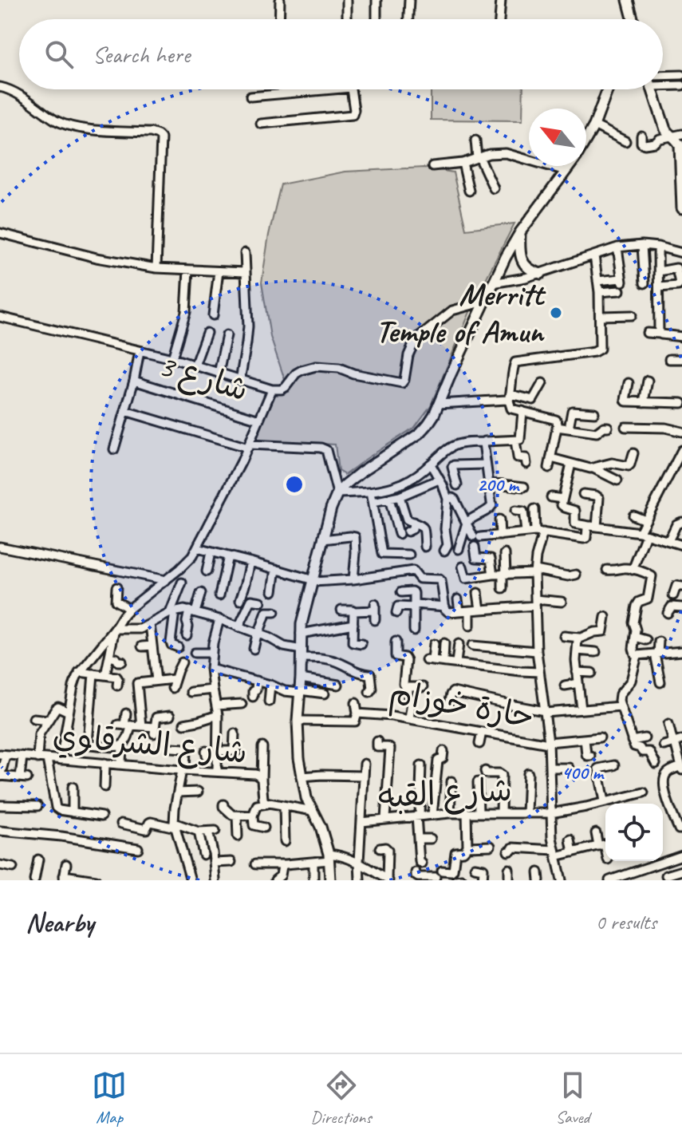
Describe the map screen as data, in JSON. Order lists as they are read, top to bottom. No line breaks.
{"streets":{"street":["شارع 3","حارة خوزام","شارع الشرقاوي","شارع القبه"]},"places":["Merritt Temple of Amun"],"north":"top left","page":{"search":"Search here","heading":["Nearby","0 results"],"nav":["Map","Directions","Saved"]},"rings":["200 m","400 m"]}
